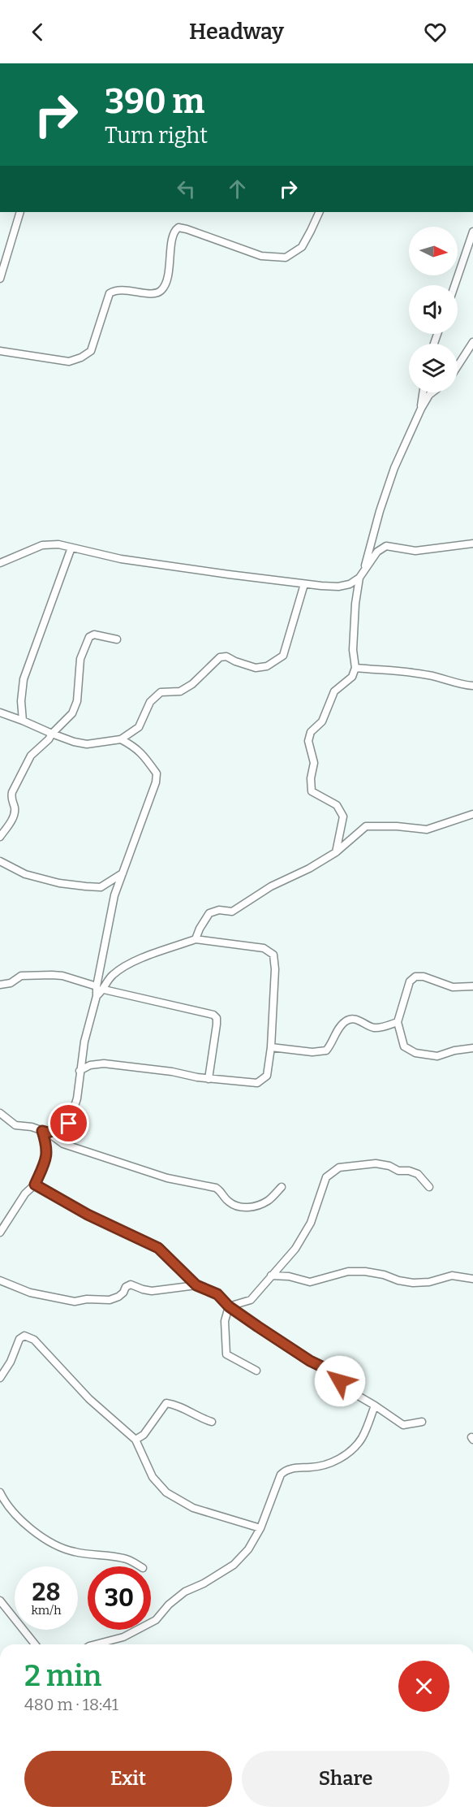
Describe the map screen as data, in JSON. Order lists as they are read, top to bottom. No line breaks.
{"north":"right","page":{"header":"Headway","turn":["390 m","Turn right"],"speed":"28 km/h","limit":"30","heading":["2 min","480 m · 18:41"],"buttons":["Exit","Share"]}}
